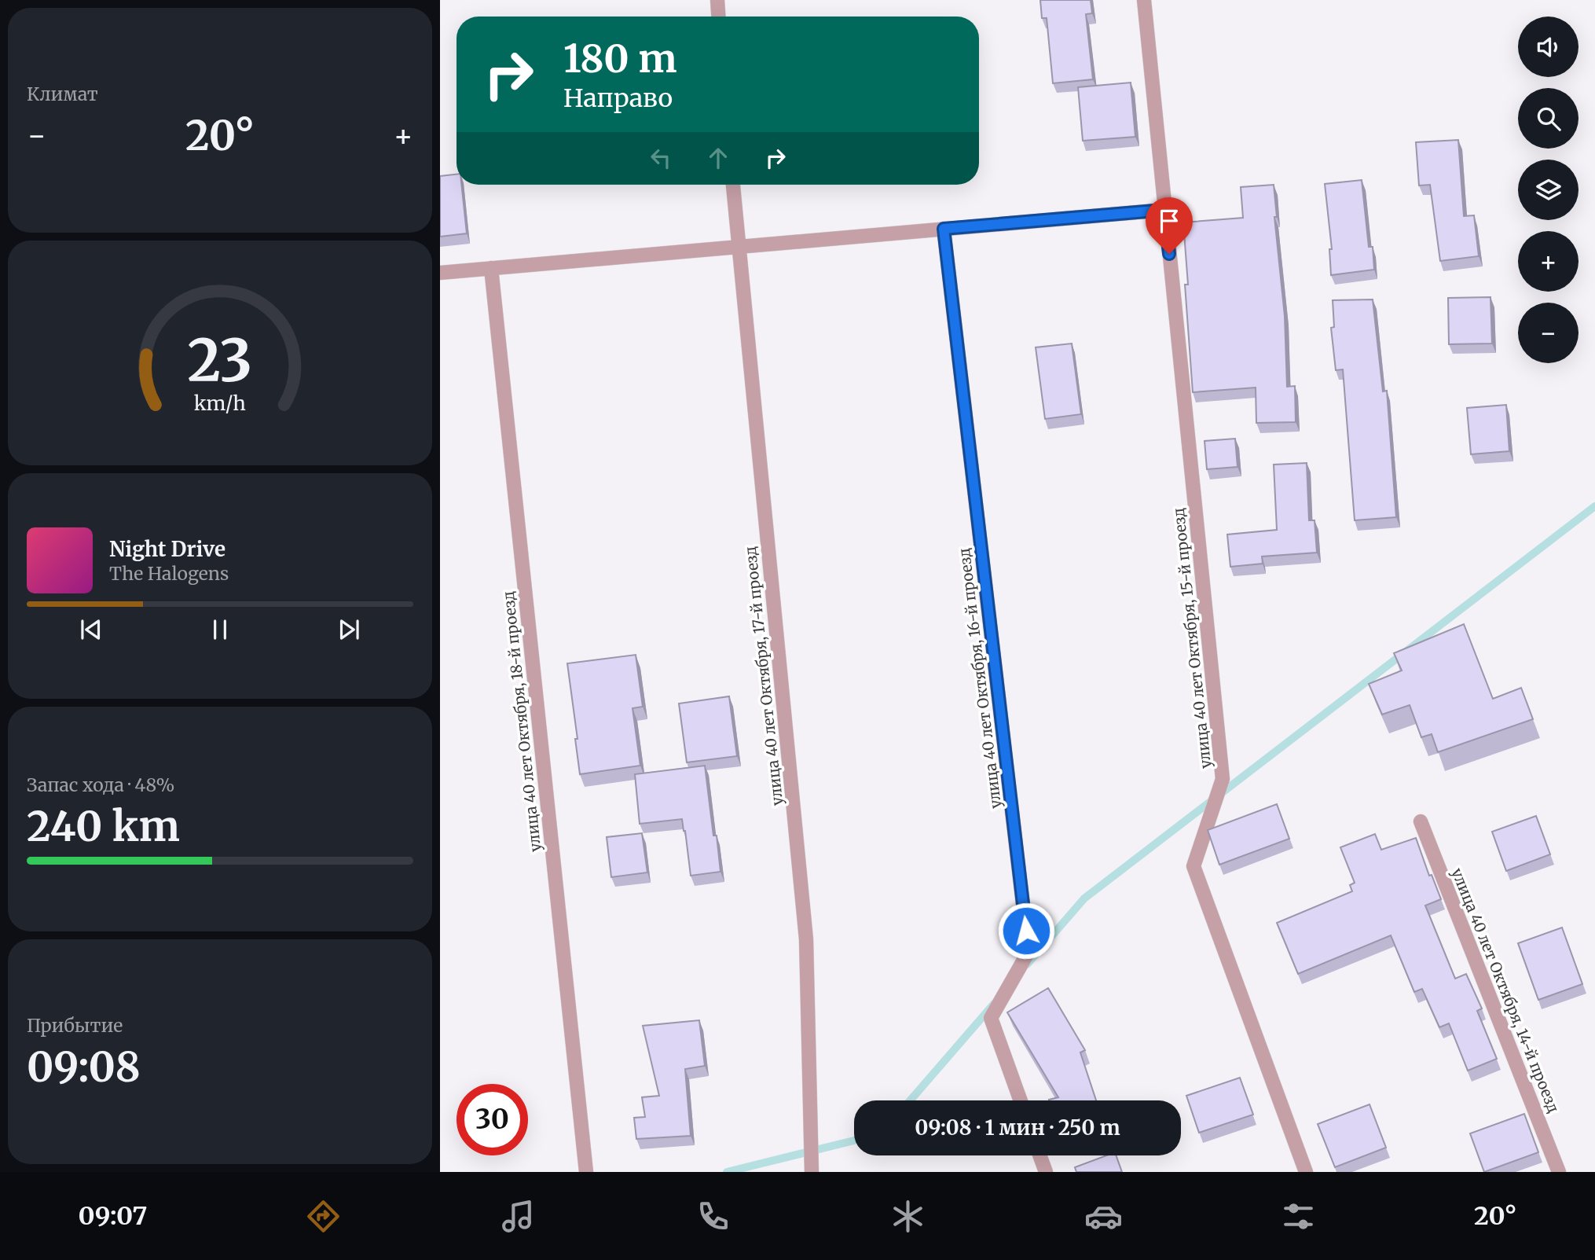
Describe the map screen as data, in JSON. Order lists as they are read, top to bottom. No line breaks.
{"streets":{"street":["улица 40 лет Октября, 15-й проезд","улица 40 лет Октября, 17-й проезд","улица 40 лет Октября, 16-й проезд","улица 40 лет Октября, 18-й проезд","улица 40 лет Октября, 14-й проезд"]},"page":{"tile":["Климат",["Запас хода · 48%","240 km"],["Прибытие","09:08"]],"map_buttons":["+","−"],"turn":["180 m","Направо"],"heat":["−","20°","+"],"song":["Night Drive","The Halogens"],"limit":"30","trip":"09:08 · 1 мин · 250 m","tabs":["09:07","20°"],"gauge":["23","km/h"]}}
